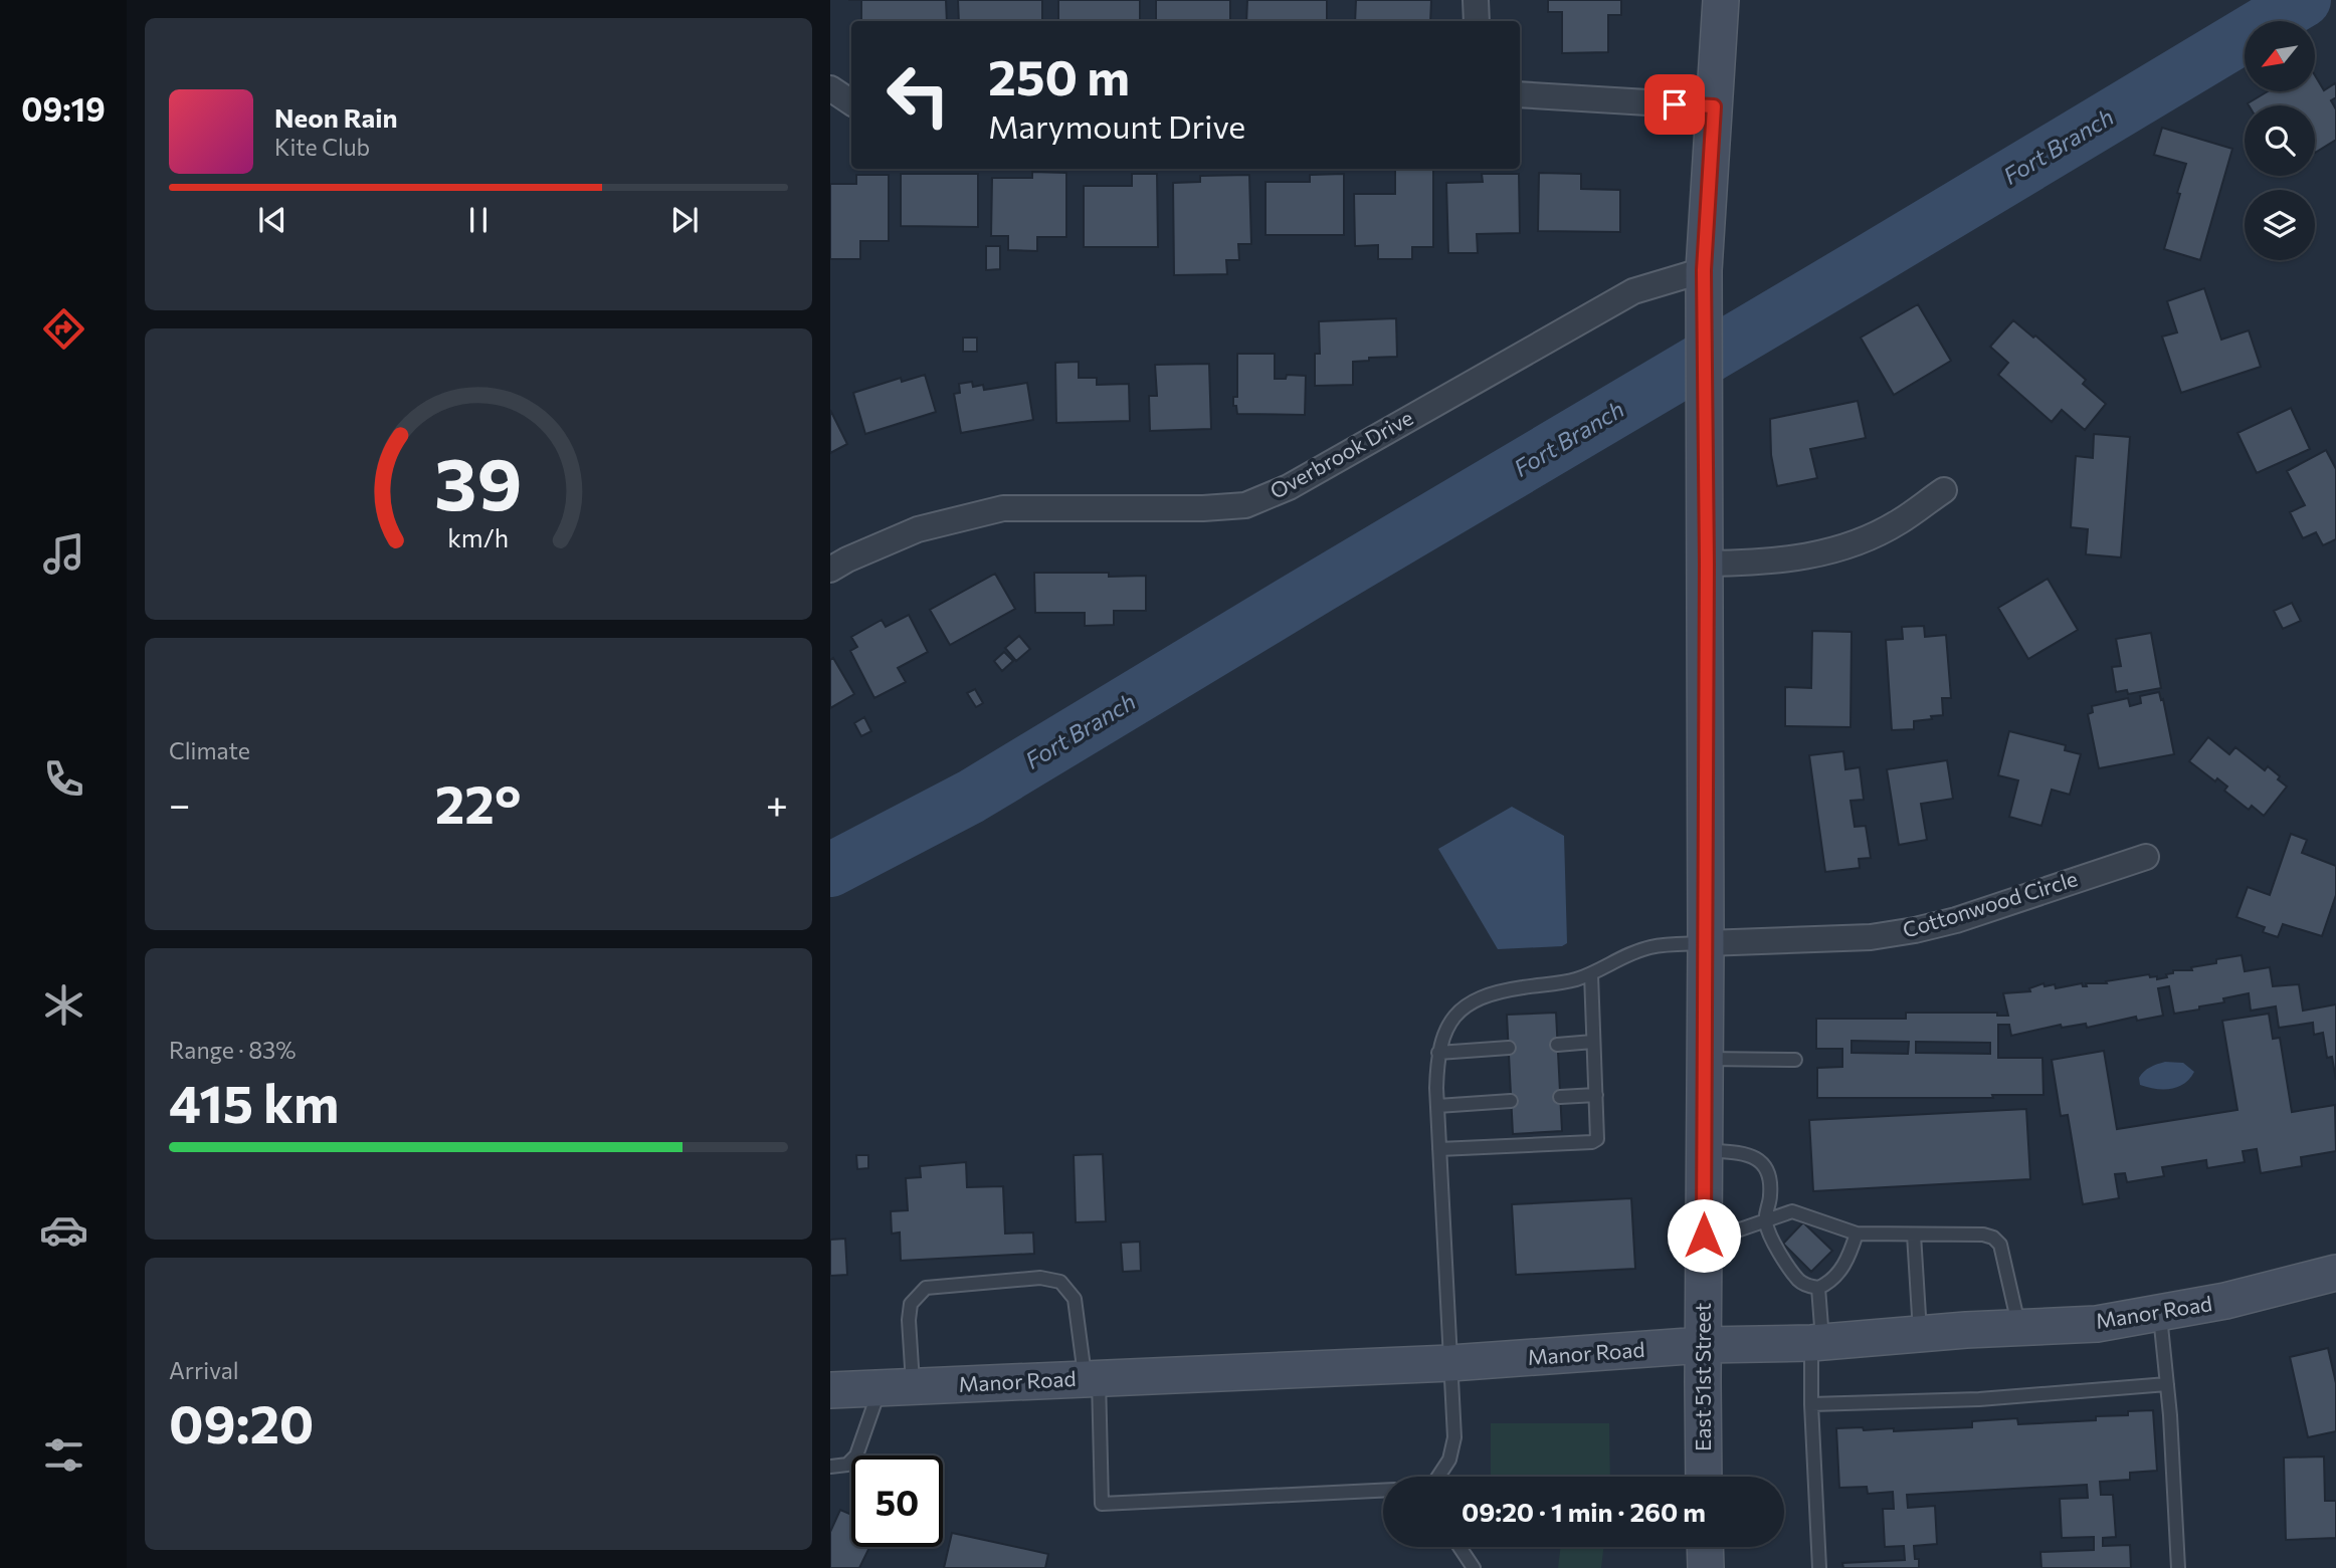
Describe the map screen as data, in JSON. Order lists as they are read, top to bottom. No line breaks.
{"streets":{"main road":["Manor Road","East 51st Street"],"street":["Overbrook Drive","Cottonwood Circle"]},"crossings":[["Overbrook Drive","East 51st Street"],["Cottonwood Circle","East 51st Street"],["Manor Road","East 51st Street"]],"water":["Fort Branch"],"north":"bottom left","page":{"tabs":"09:19","turn":["250 m","Marymount Drive"],"song":["Neon Rain","Kite Club"],"tile":["Climate",["Range · 83%","415 km"],["Arrival","09:20"]],"heat":["−","22°","+"],"limit":"50","trip":"09:20 · 1 min · 260 m","gauge":["39","km/h"]}}
